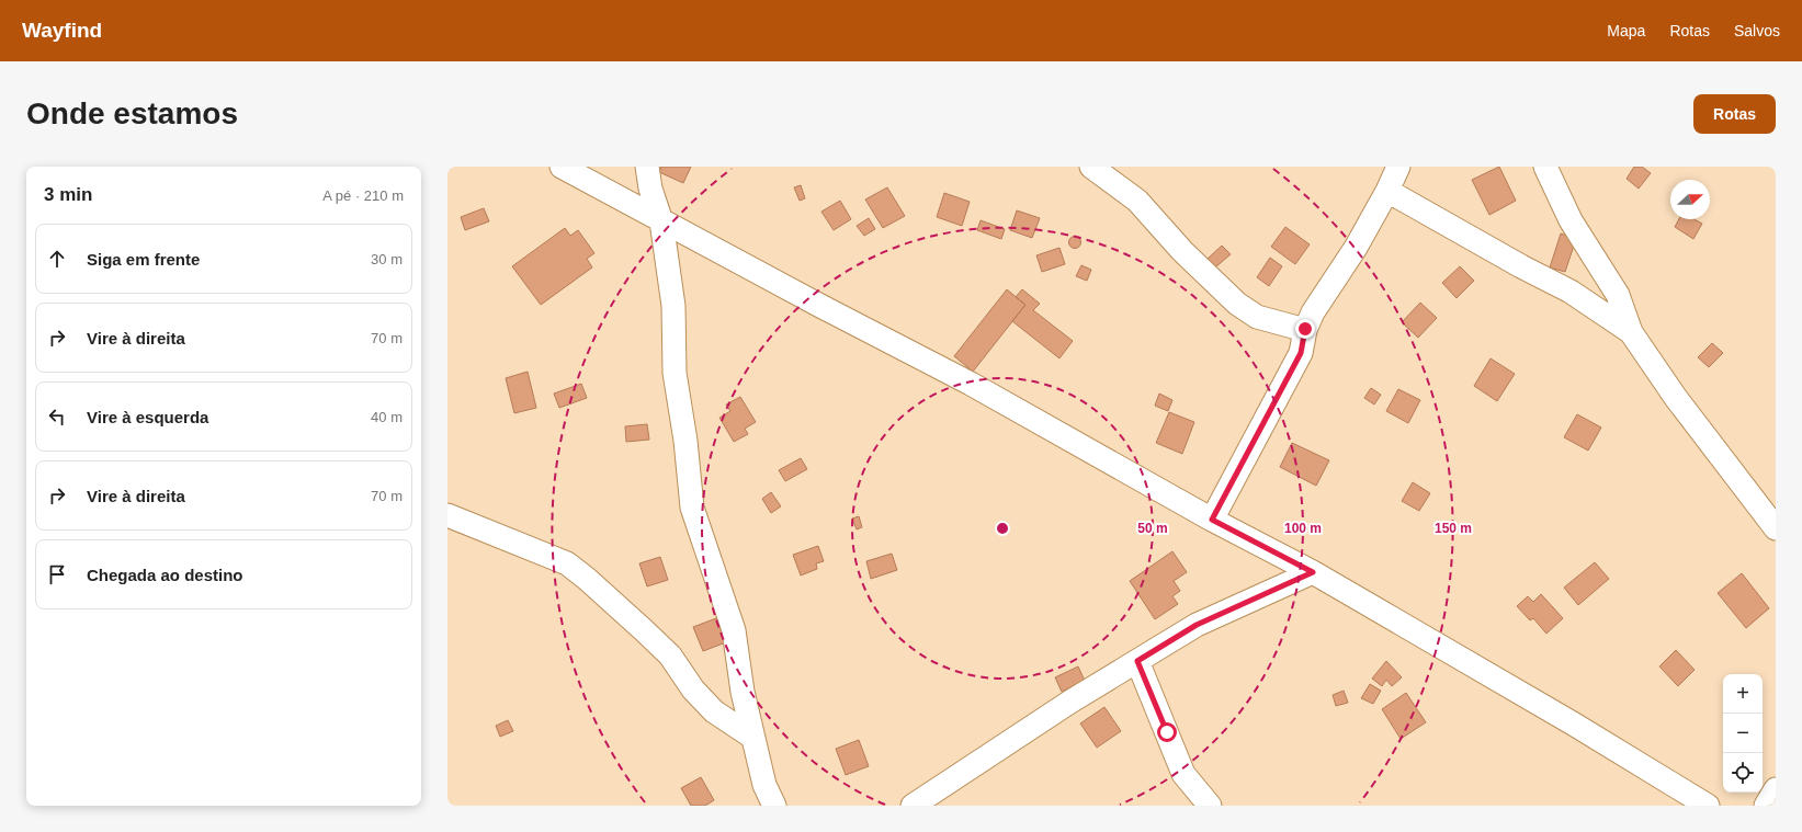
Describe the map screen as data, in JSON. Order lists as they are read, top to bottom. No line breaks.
{"north":"right","page":{"header":"Wayfind","nav":["Mapa","Rotas","Salvos"],"buttons":"Rotas","title":"Onde estamos","heading":["3 min","A pé · 210 m"],"list":[["Siga em frente","30 m"],["Vire à direita","70 m"],["Vire à esquerda","40 m"],["Vire à direita","70 m"],"Chegada ao destino"],"map_buttons":["+","−"]},"rings":["50 m","100 m","150 m"]}
